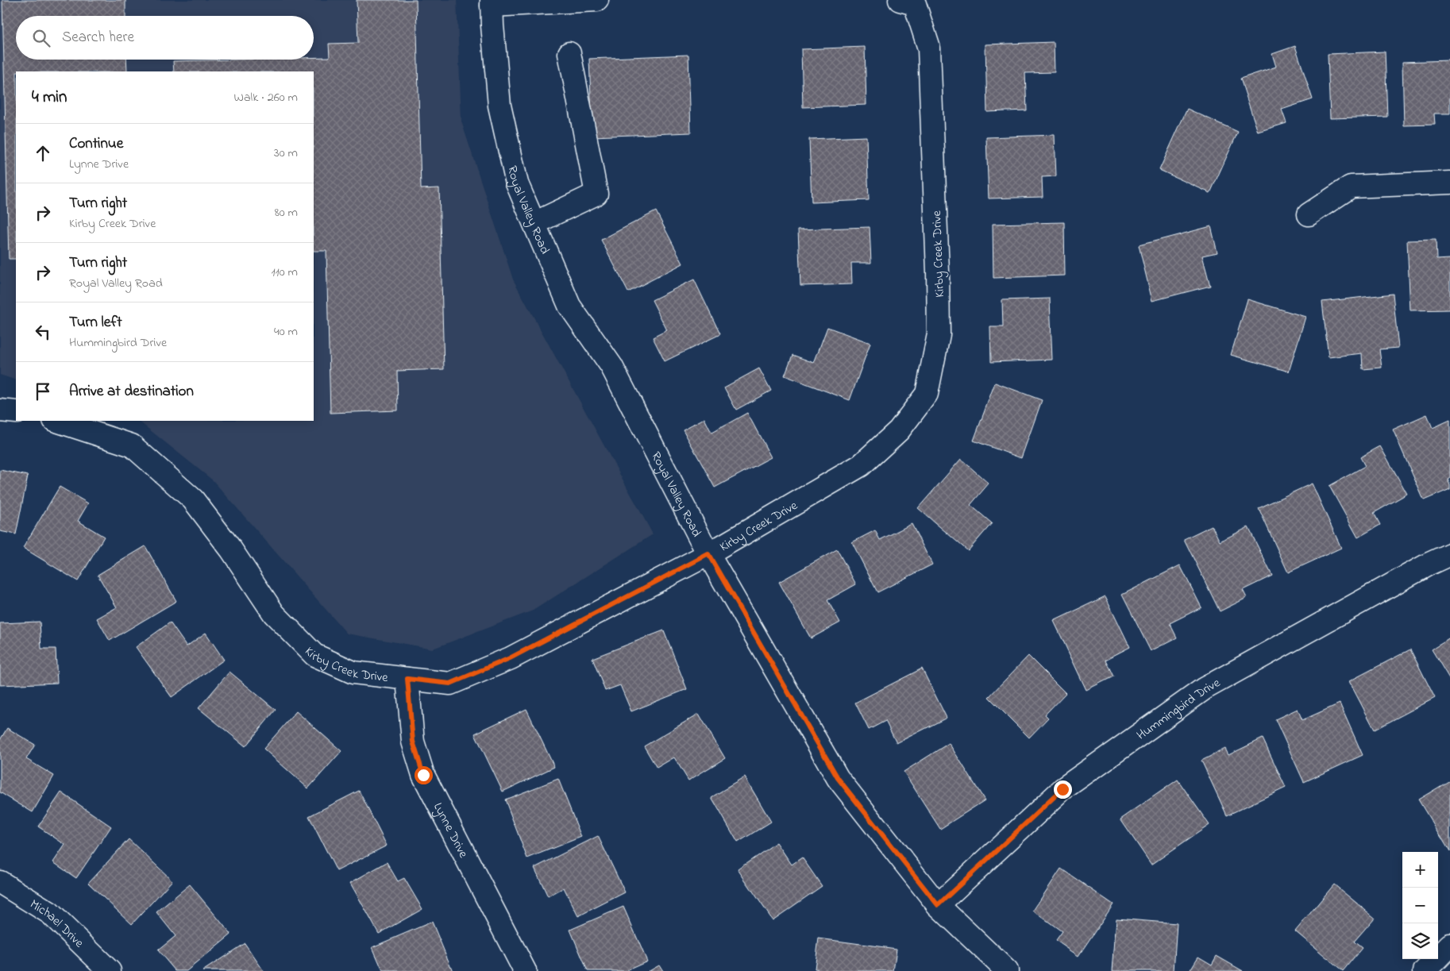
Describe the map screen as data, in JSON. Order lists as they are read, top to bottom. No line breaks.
{"streets":{"street":["Royal Valley Road","Kirby Creek Drive","Hummingbird Drive","Lynne Drive","Michael Drive"]},"crossings":[["Royal Valley Road","Kirby Creek Drive"],["Royal Valley Road","Hummingbird Drive"],["Kirby Creek Drive","Lynne Drive"]],"page":{"search":"Search here","heading":["4 min","Walk · 260 m"],"list":[["Continue","Lynne Drive","30 m"],["Turn right","Kirby Creek Drive","80 m"],["Turn right","Royal Valley Road","110 m"],["Turn left","Hummingbird Drive","40 m"],"Arrive at destination"],"map_buttons":["+","−"]}}
